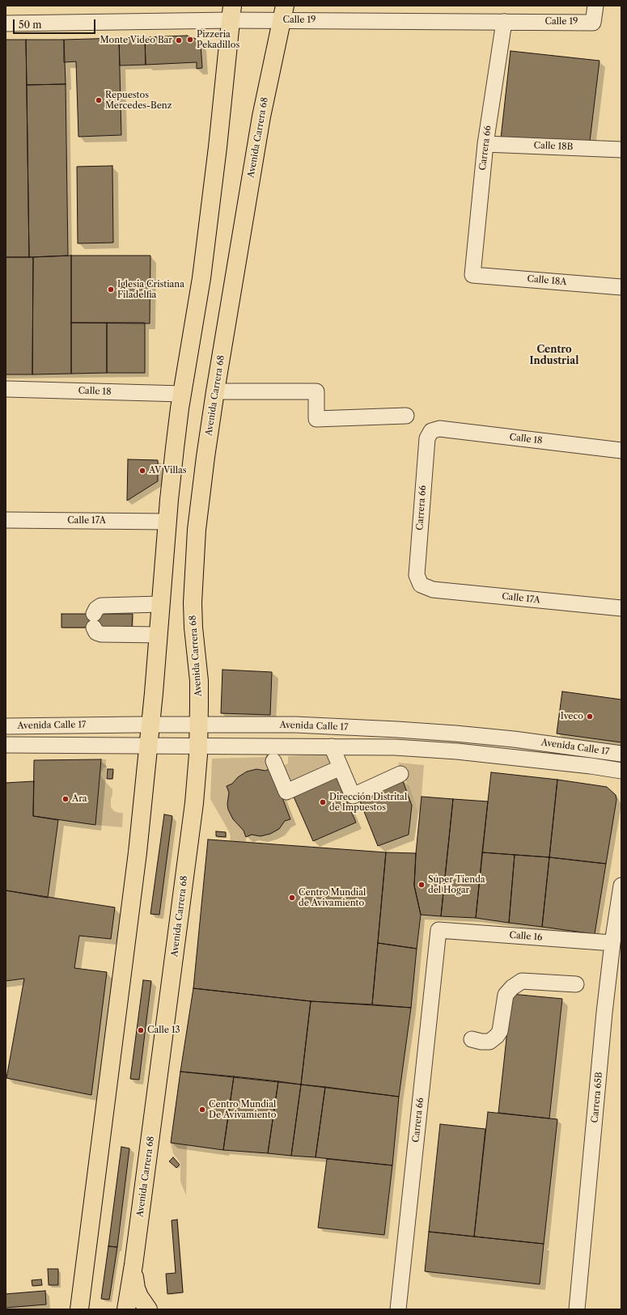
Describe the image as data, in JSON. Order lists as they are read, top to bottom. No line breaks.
{"streets":{"main road":["Avenida Carrera 68"],"street":["Calle 19","Calle 18B","Carrera 66","Calle 18A","Calle 18","Calle 17A","Avenida Calle 17","Calle 16","Carrera 65B"]},"crossings":[["Calle 19","Avenida Carrera 68"],["Calle 19","Carrera 66"],["Avenida Carrera 68","Avenida Calle 17"],["Calle 18B","Carrera 66"],["Carrera 66","Calle 18A"],["Carrera 66","Calle 18"],["Carrera 66","Calle 17A"],["Carrera 66","Calle 16"],["Calle 16","Carrera 65B"]],"districts":["Centro Industrial"],"places":["Pizzeria Pekadillos","Monte Video Bar","Repuestos Mercedes-Benz","Iglesia Cristiana Filadelfia","AV Villas","Iveco","Ara","Dirección Distrital de Impuestos","Súper Tienda del Hogar","Centro Mundial de Avivamiento","Calle 13","Centro Mundial De Avivamiento"],"scale_bar":"50 m"}
